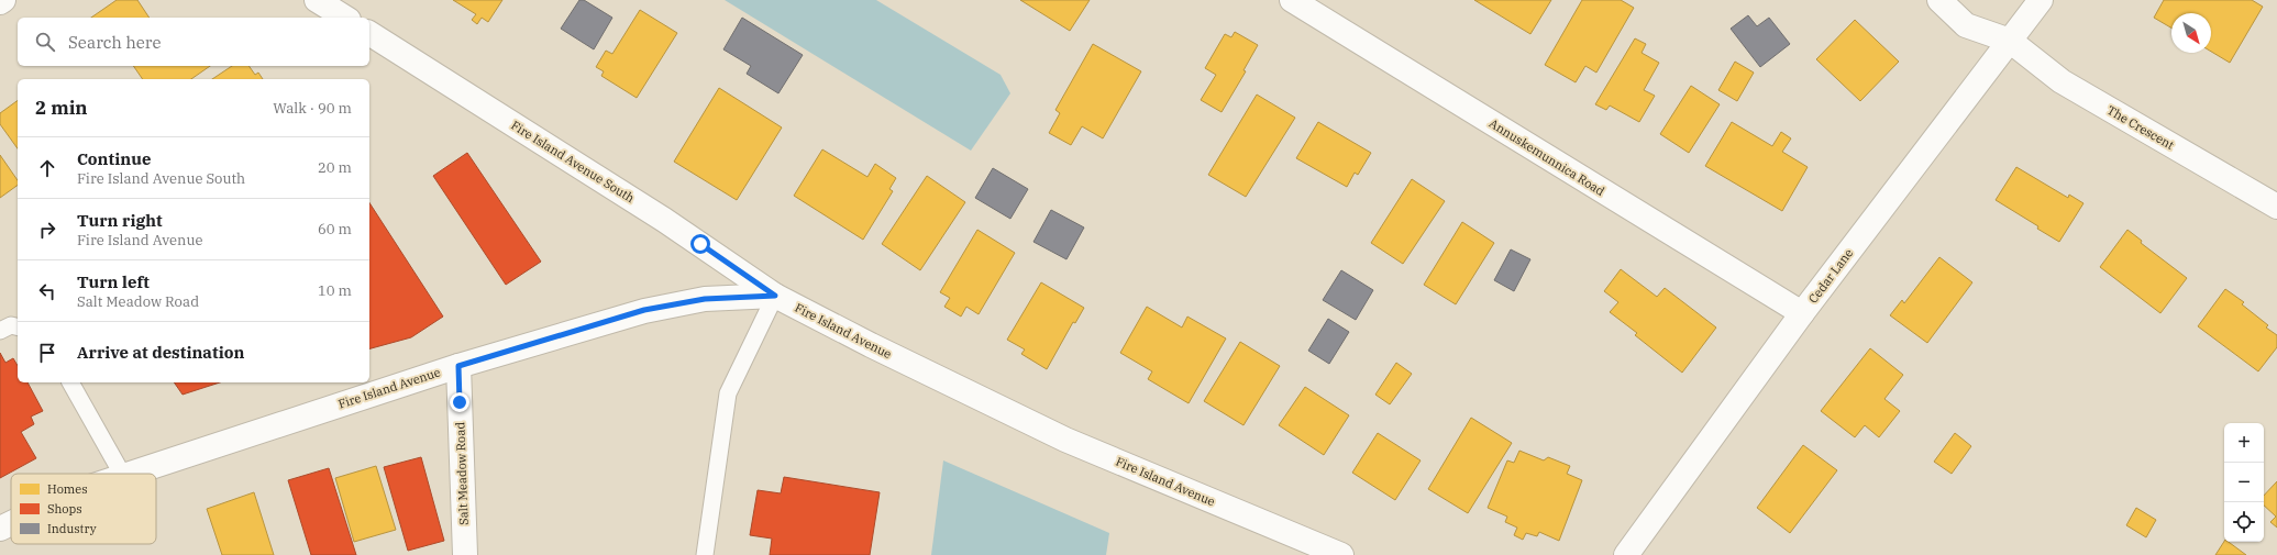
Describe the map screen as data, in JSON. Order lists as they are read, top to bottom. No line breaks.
{"streets":{"street":["The Crescent","Annuskemunnica Road","Fire Island Avenue South","Cedar Lane","Fire Island Avenue","Salt Meadow Road"]},"crossings":[["The Crescent","Cedar Lane"],["Annuskemunnica Road","Cedar Lane"],["Fire Island Avenue South","Fire Island Avenue"],["Fire Island Avenue","Salt Meadow Road"]],"legend":["Homes","Shops","Industry"],"north":"bottom right","page":{"search":"Search here","heading":["2 min","Walk · 90 m"],"list":[["Continue","Fire Island Avenue South","20 m"],["Turn right","Fire Island Avenue","60 m"],["Turn left","Salt Meadow Road","10 m"],"Arrive at destination"],"map_buttons":["+","−"]}}
